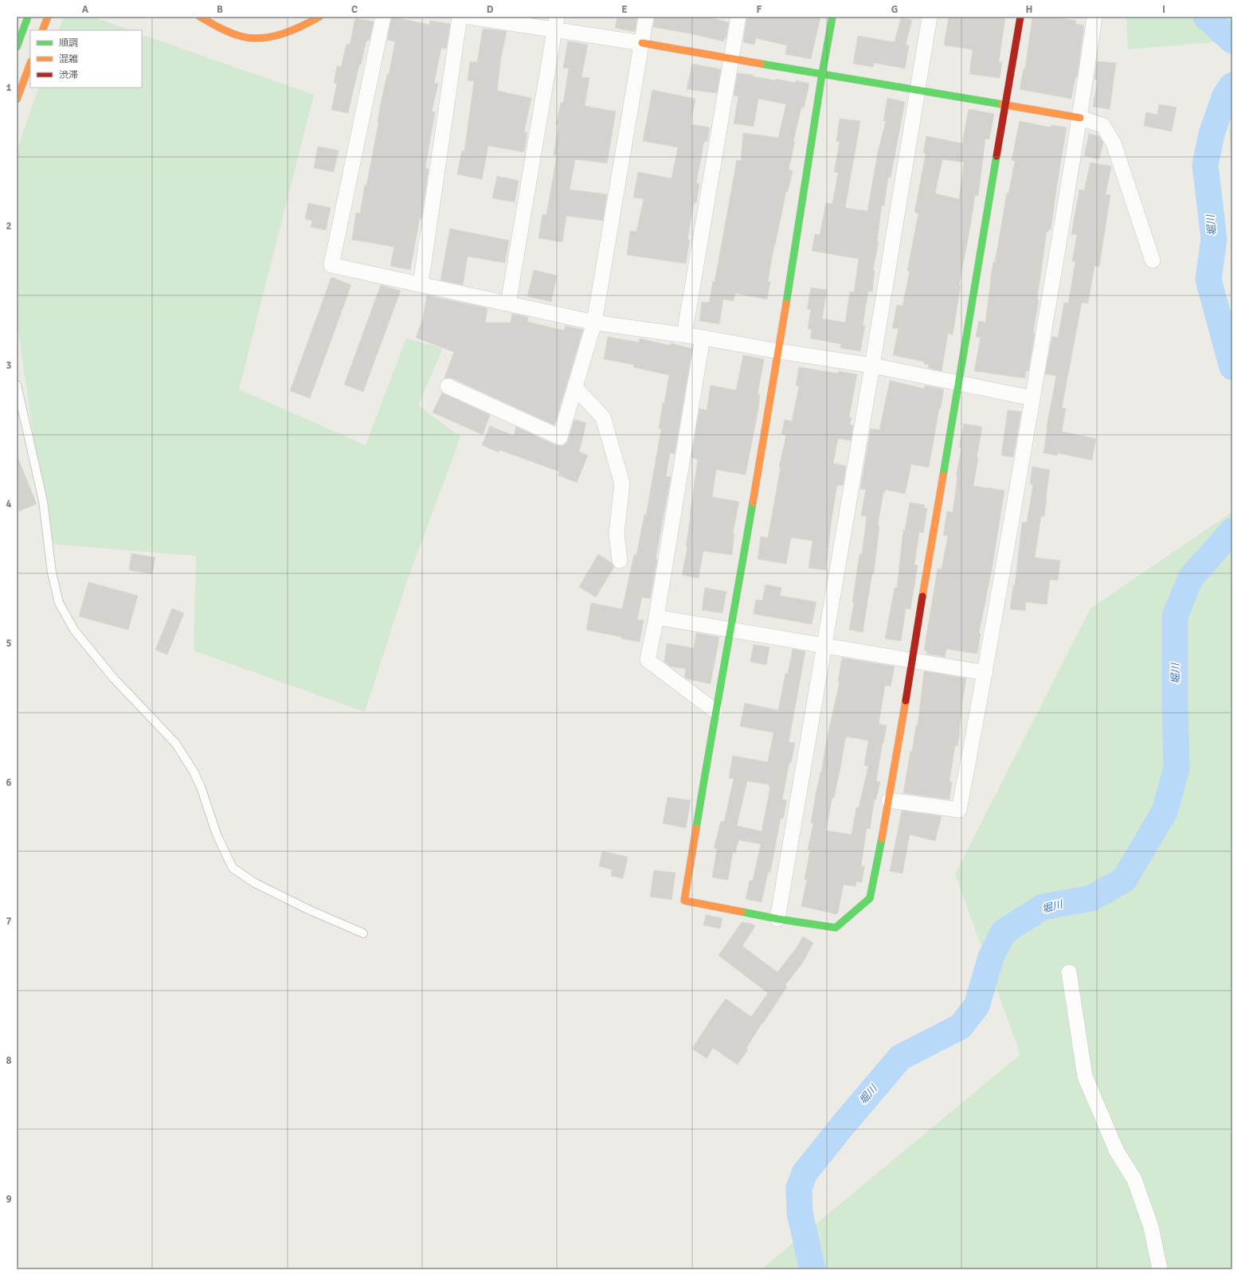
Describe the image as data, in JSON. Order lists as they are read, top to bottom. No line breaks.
{"water":["堀川"],"legend":["順調","混雑","渋滞"],"grid":{"columns":["A","B","C","D","E","F","G","H","I"],"rows":["1","2","3","4","5","6","7","8","9"]}}
